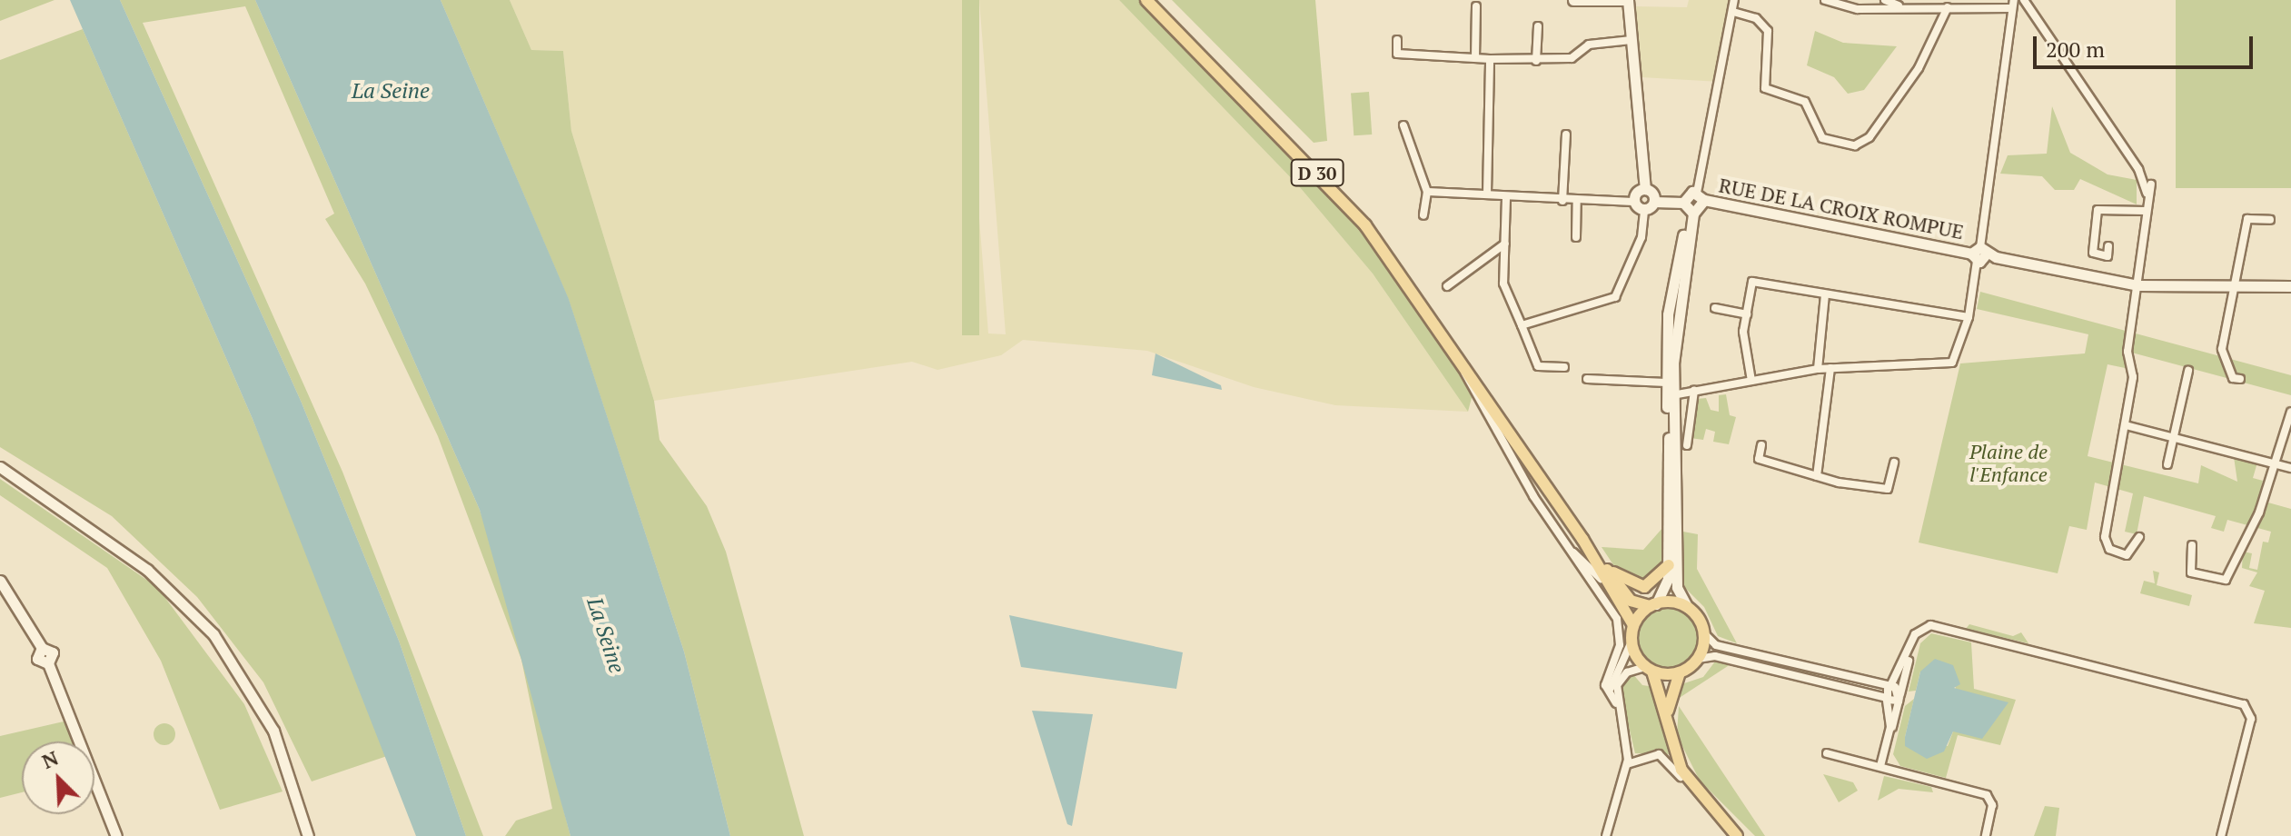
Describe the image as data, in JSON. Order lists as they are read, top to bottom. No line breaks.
{"streets":{"main road":["D 30"],"street":["RUE DE LA CROIX ROMPUE"]},"water":["La Seine"],"parks":["Plaine de l'Enfance"],"scale_bar":"200 m","north":"top left"}
